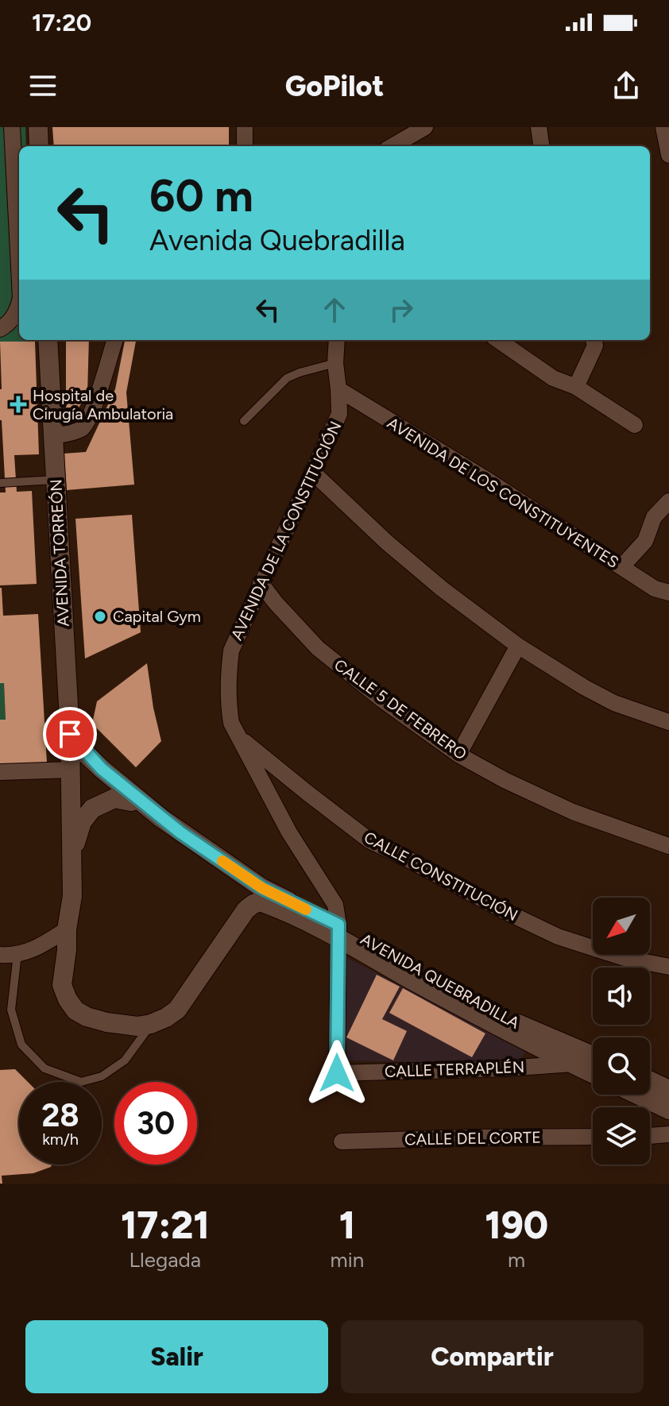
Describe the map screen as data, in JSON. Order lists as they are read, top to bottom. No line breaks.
{"streets":{"street":["AVENIDA DE LOS CONSTITUYENTES","AVENIDA DE LA CONSTITUCIÓN","AVENIDA TORREÓN","CALLE 5 DE FEBRERO","CALLE CONSTITUCIÓN","AVENIDA QUEBRADILLA","CALLE TERRAPLÉN","CALLE DEL CORTE"]},"crossings":[["AVENIDA DE LOS CONSTITUYENTES","AVENIDA DE LA CONSTITUCIÓN"],["AVENIDA DE LA CONSTITUCIÓN","CALLE 5 DE FEBRERO"],["AVENIDA DE LA CONSTITUCIÓN","CALLE CONSTITUCIÓN"],["AVENIDA DE LA CONSTITUCIÓN","AVENIDA QUEBRADILLA"],["AVENIDA DE LA CONSTITUCIÓN","CALLE TERRAPLÉN"],["AVENIDA TORREÓN","AVENIDA QUEBRADILLA"],["AVENIDA QUEBRADILLA","CALLE TERRAPLÉN"]],"places":{"health":["Hospital de Cirugía Ambulatoria"],"other":["Capital Gym"]},"north":"bottom left","page":{"status":"17:20","header":"GoPilot","turn":["60 m","Avenida Quebradilla"],"speed":"28 km/h","limit":"30","eta":["17:21","Llegada","1","min","190","m"],"buttons":["Salir","Compartir"]}}
